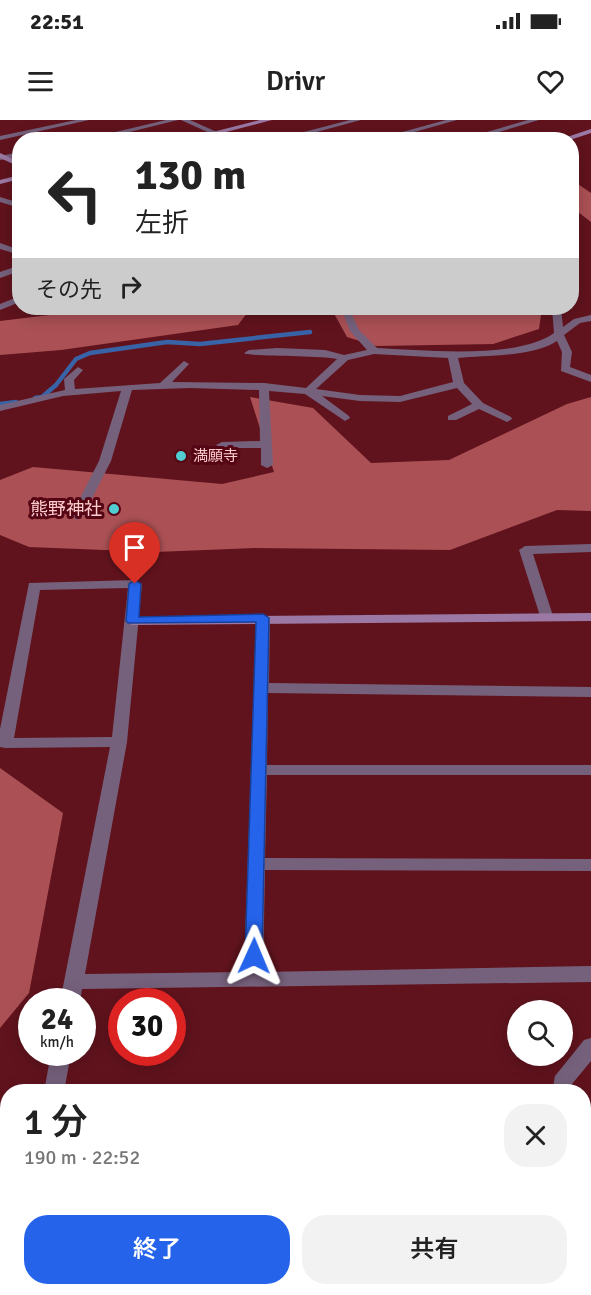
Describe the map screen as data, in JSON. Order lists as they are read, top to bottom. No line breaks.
{"places":["満願寺","熊野神社"],"page":{"status":"22:51","header":"Drivr","turn":["130 m","左折"],"then":"その先","speed":"24 km/h","limit":"30","heading":["1 分","190 m · 22:52"],"buttons":["終了","共有"]}}
